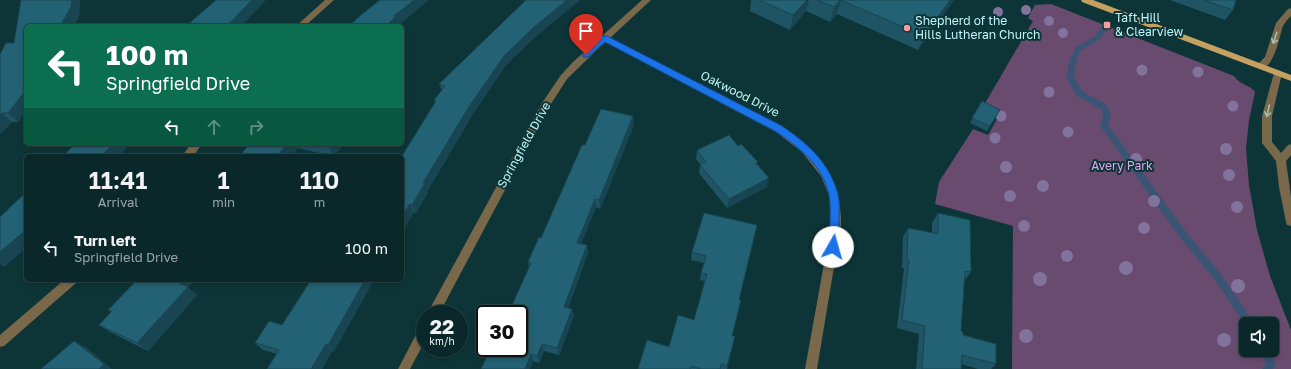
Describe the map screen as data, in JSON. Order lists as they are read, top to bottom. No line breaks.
{"streets":{"street":["Oakwood Drive","Springfield Drive"]},"crossings":[["Oakwood Drive","Springfield Drive"]],"parks":["Avery Park"],"places":{"transit":["Taft Hill & Clearview"],"other":["Shepherd of the Hills Lutheran Church"]},"page":{"turn":["100 m","Springfield Drive"],"eta":["11:41","Arrival","1","min","110","m"],"list":[{"name":"Turn left","note":"Springfield Drive","value":"100 m"}],"speed":"22 km/h","limit":"30"}}
